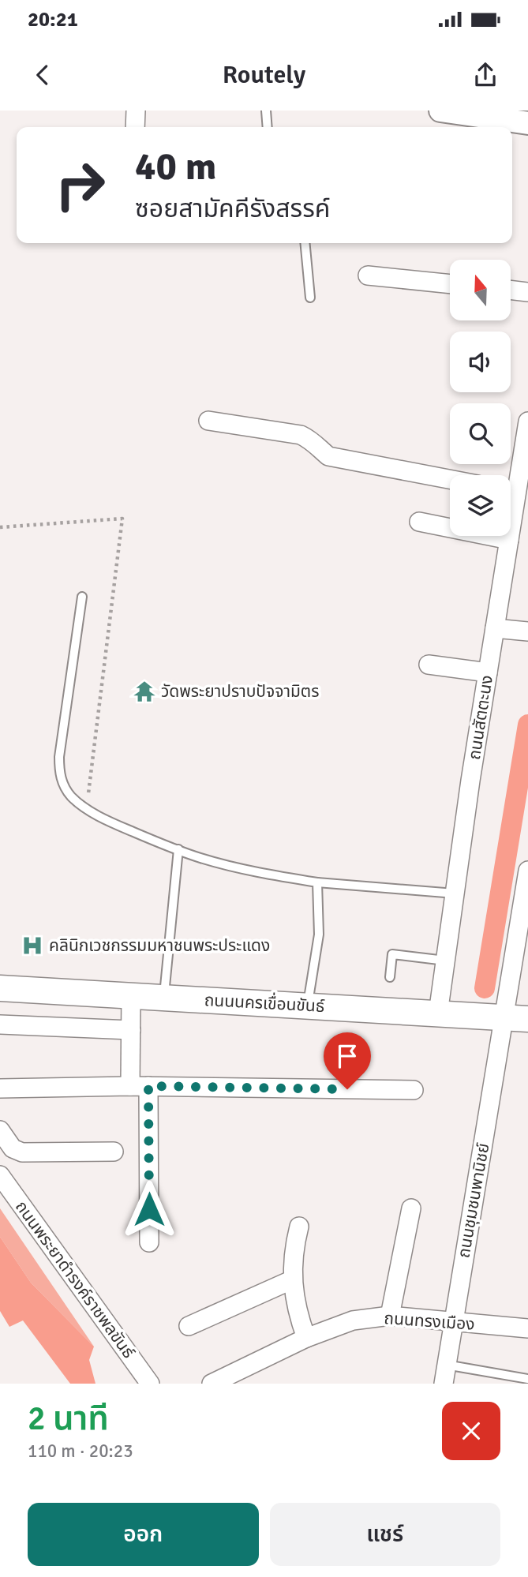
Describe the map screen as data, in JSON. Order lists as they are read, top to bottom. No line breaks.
{"streets":{"main road":["ถนนนครเขื่อนขันธ์"],"street":["ถนนสัตตะนง","ถนนชุมชนพานิชย์","ถนนพระยาดำรงค์ราชพลขันธ์","ถนนทรงเมือง"]},"crossings":[["ถนนสัตตะนง","ถนนนครเขื่อนขันธ์"],["ถนนนครเขื่อนขันธ์","ถนนชุมชนพานิชย์"],["ถนนชุมชนพานิชย์","ถนนทรงเมือง"]],"places":{"temple":["วัดพระยาปราบปัจจามิตร"],"hospital":["คลินิกเวชกรรมมหาชนพระประแดง"]},"north":"top","page":{"status":"20:21","header":"Routely","turn":["40 m","ซอยสามัคคีรังสรรค์"],"heading":["2 นาที","110 m · 20:23"],"buttons":["ออก","แชร์"]}}
